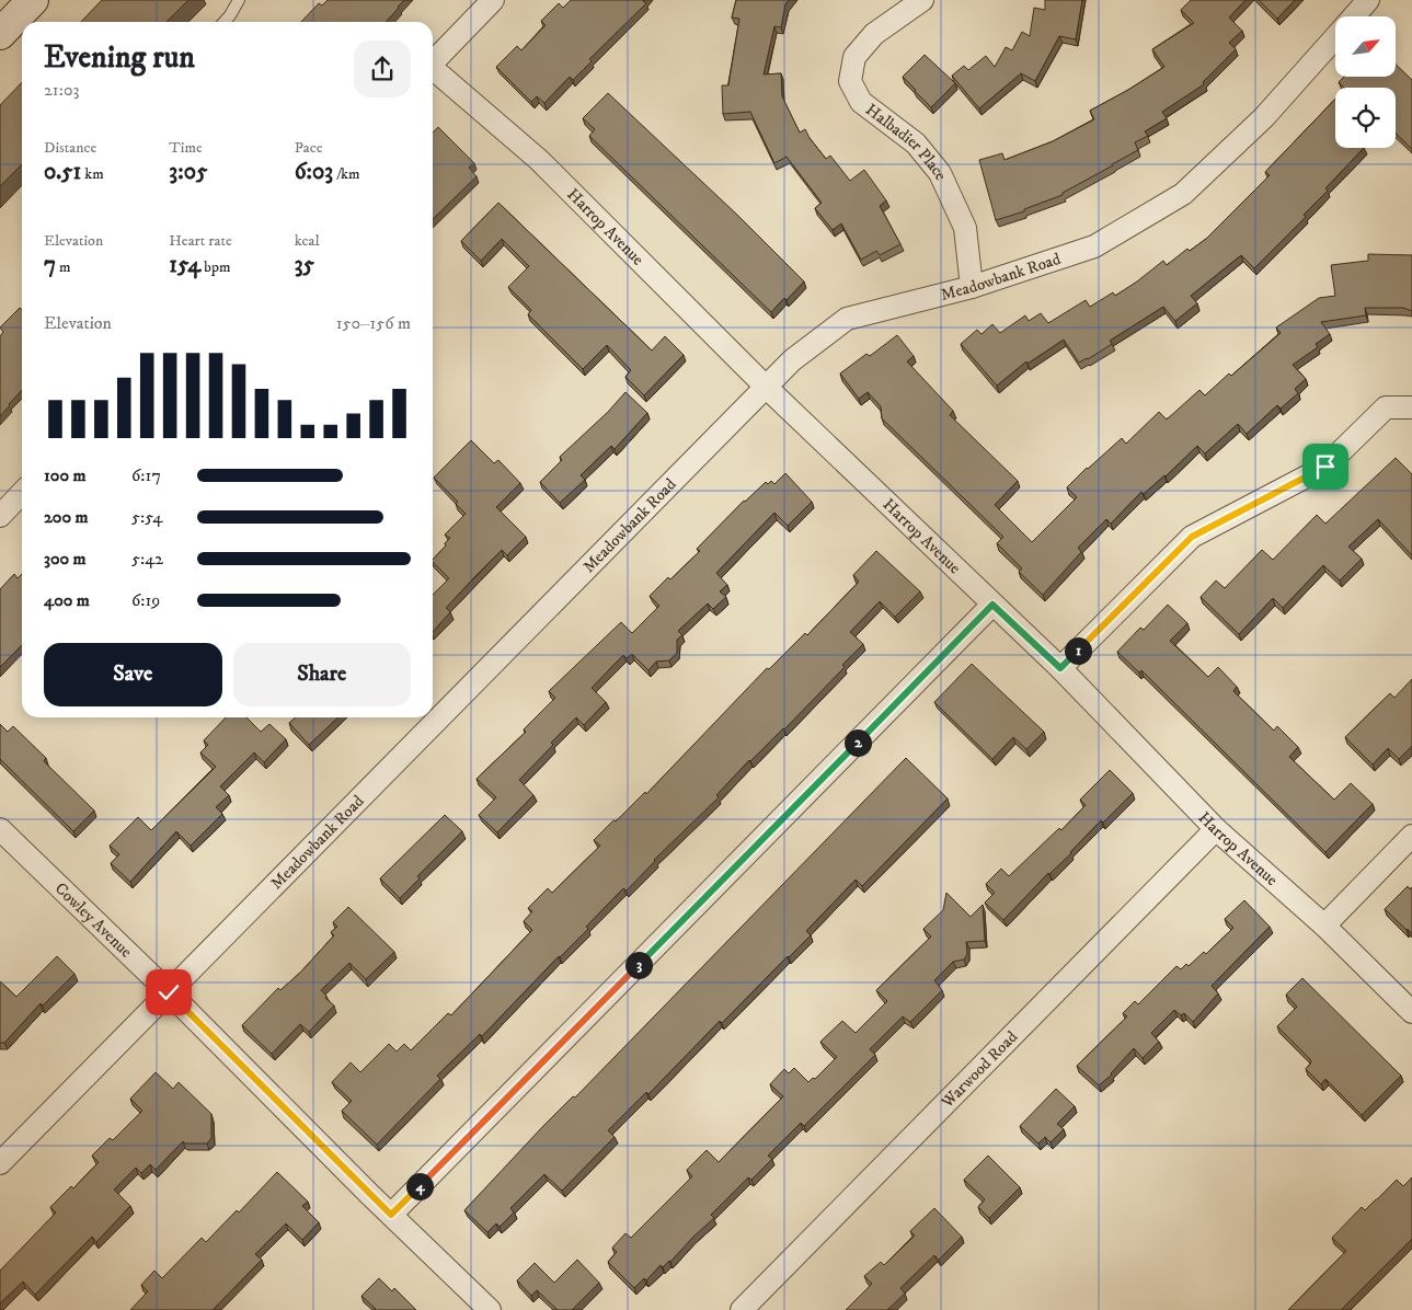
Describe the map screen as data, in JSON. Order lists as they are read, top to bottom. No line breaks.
{"streets":{"street":["Halbadier Place","Harrop Avenue","Meadowbank Road","Cowley Avenue","Warwood Road"]},"crossings":[["Halbadier Place","Meadowbank Road"],["Harrop Avenue","Meadowbank Road"],["Harrop Avenue","Warwood Road"],["Meadowbank Road","Cowley Avenue"]],"north":"top right","page":{"heading":["Evening run","21:03"],"stats":[["Distance","0.51 km"],["Time","3:05"],["Pace","6:03 /km"],["Elevation","7 m"],["Heart rate","154 bpm"],["kcal","35"]],"chart":["Elevation","150–156 m"],"list":[{"name":"100 m","note":"6:17"},{"name":"200 m","note":"5:54"},{"name":"300 m","note":"5:42"},{"name":"400 m","note":"6:19"}],"buttons":["Save","Share"],"pins":["1","2","3","4"]}}
